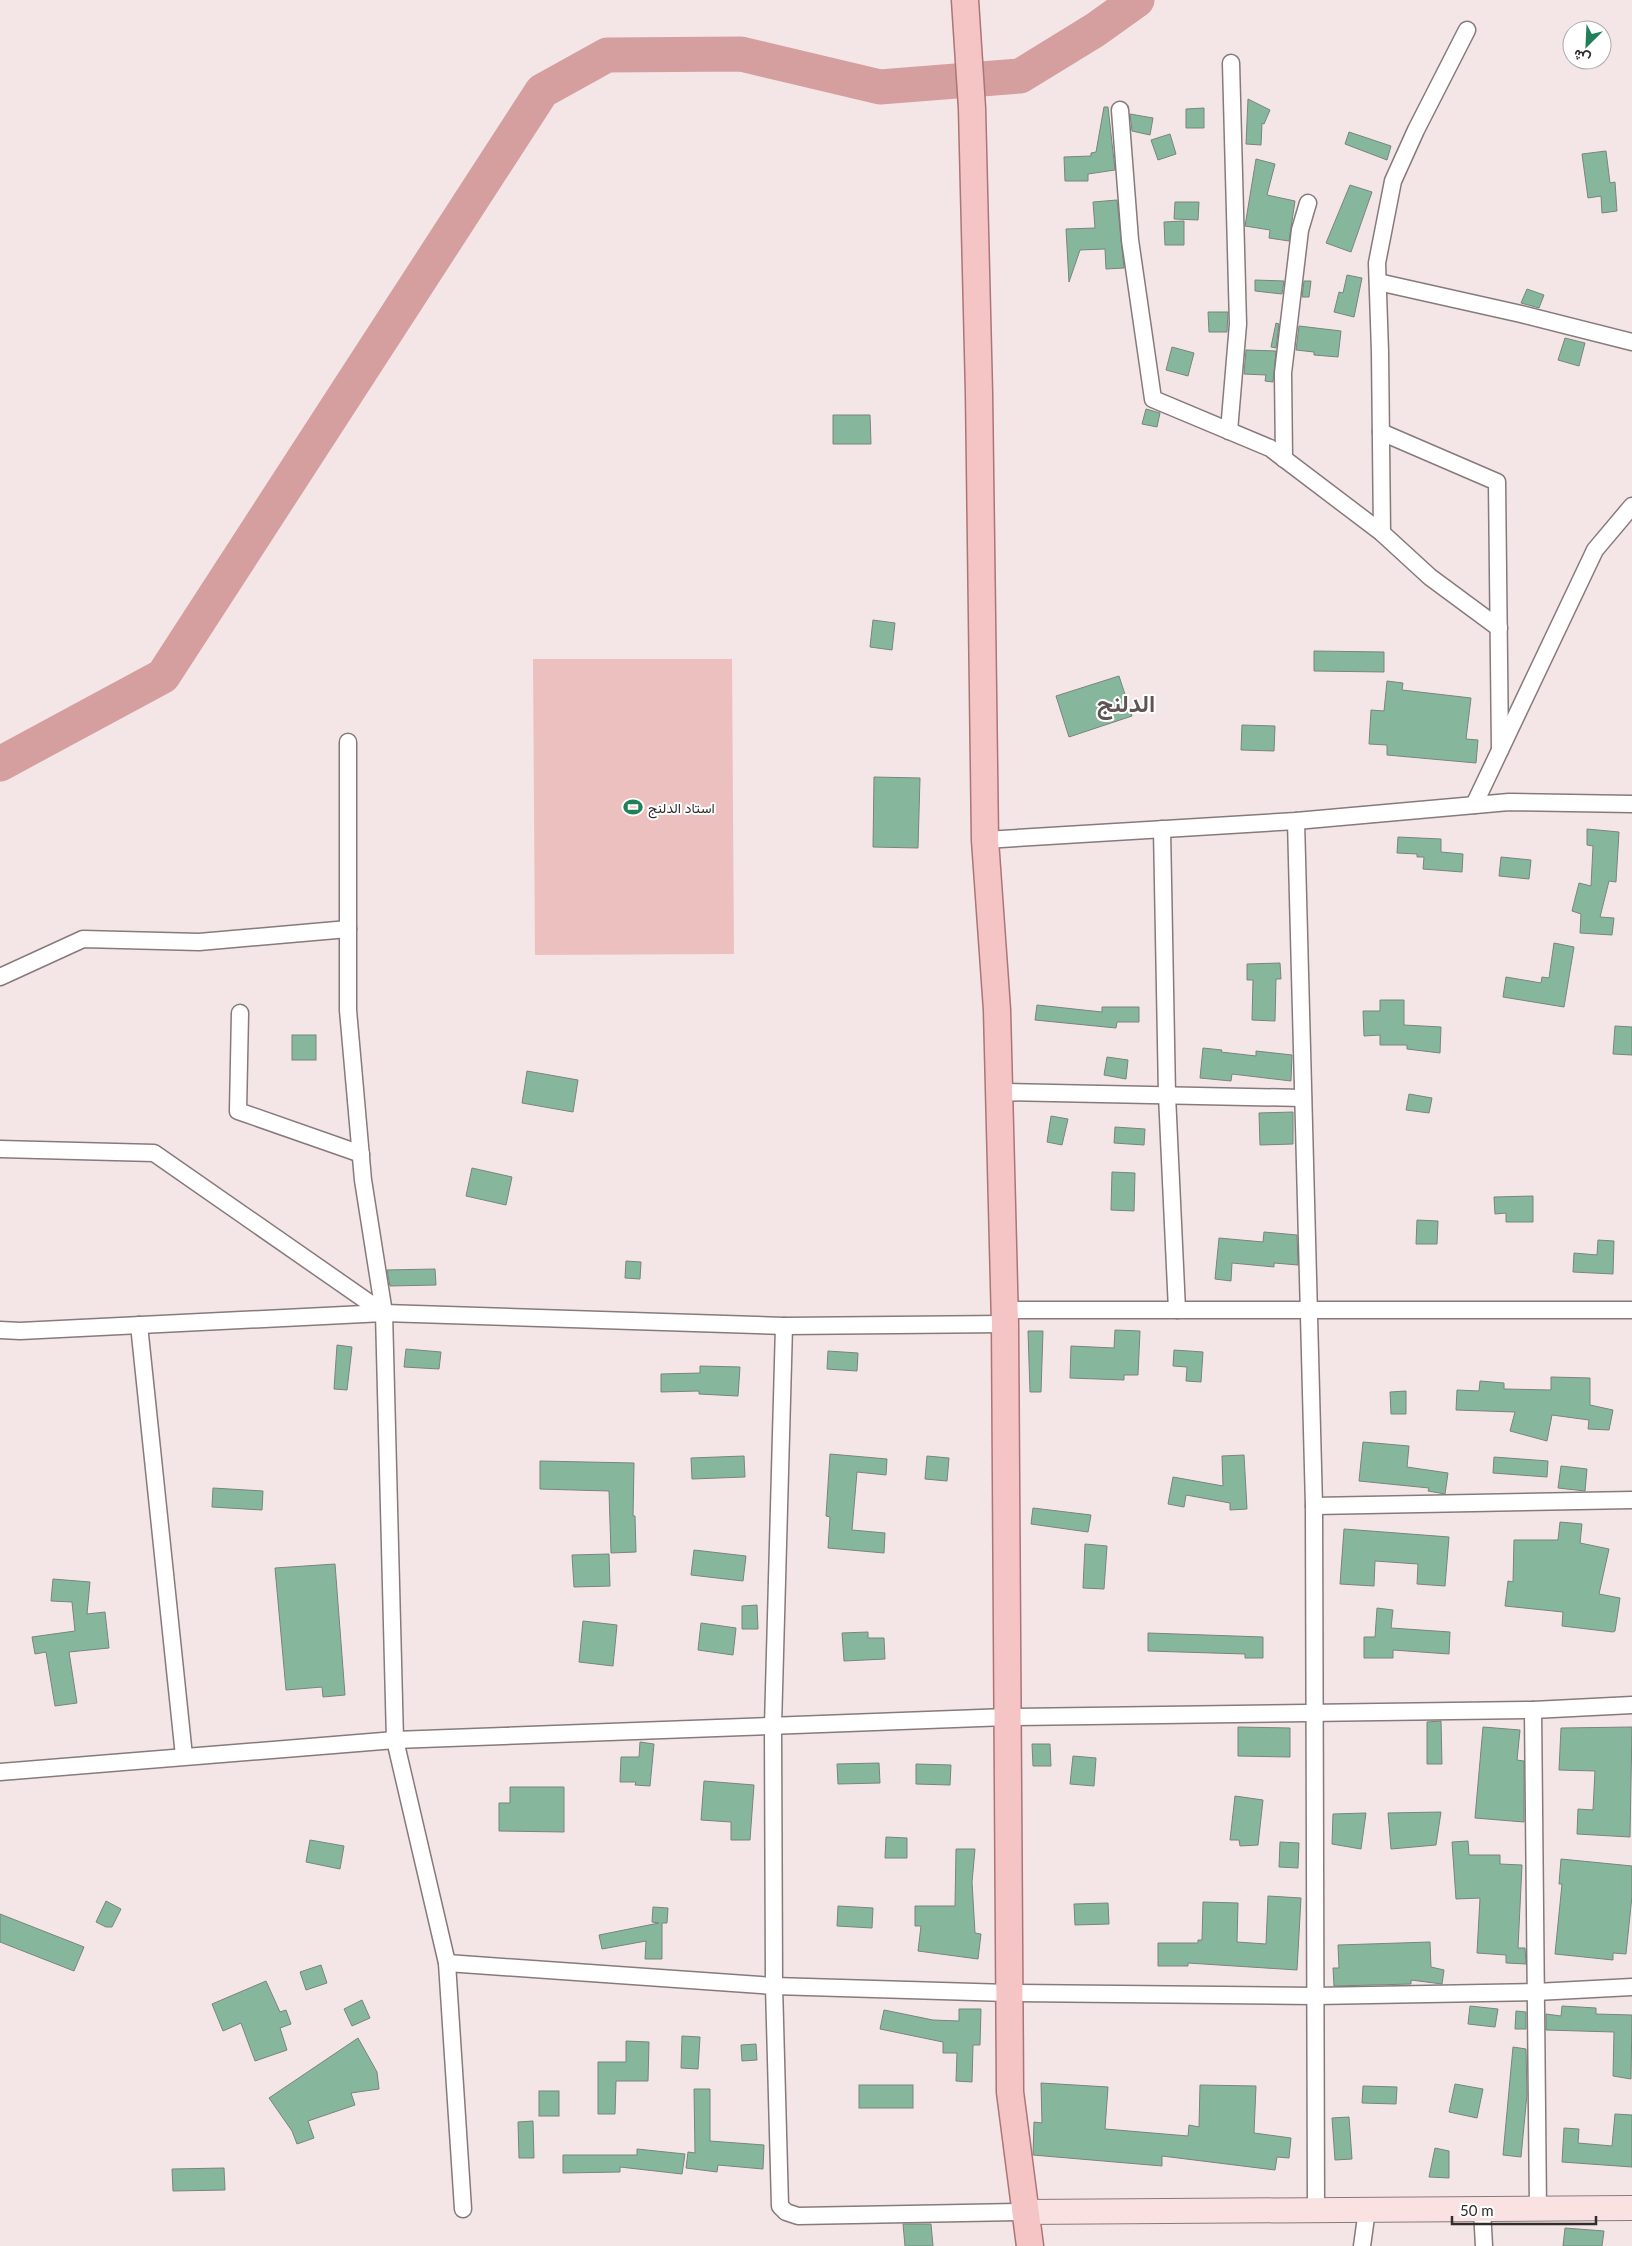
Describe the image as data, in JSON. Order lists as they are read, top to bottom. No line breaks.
{"districts":["الدلنج"],"places":{"sports":["استاد الدلنج"]},"scale_bar":"50 m","north":"bottom left"}
